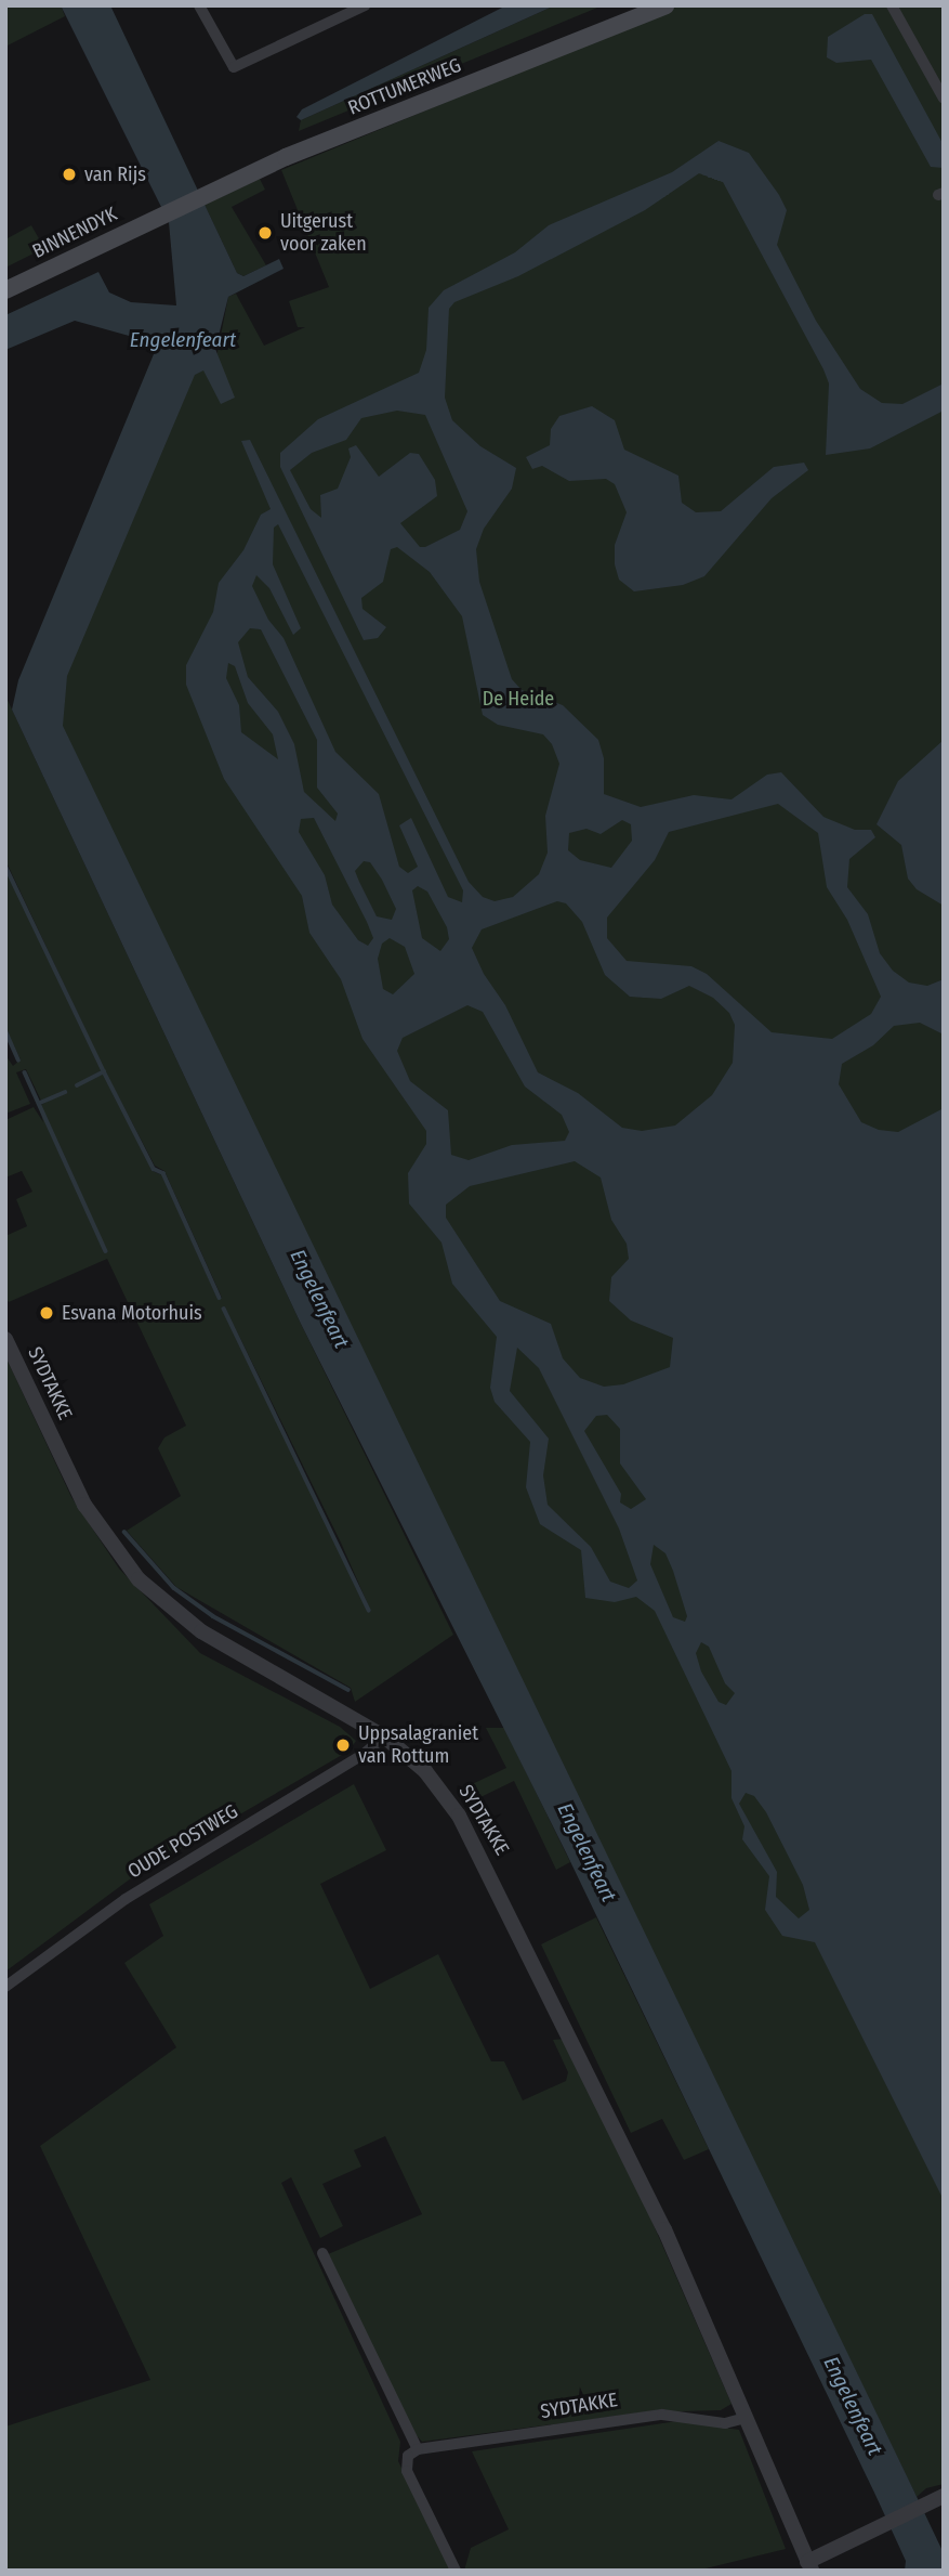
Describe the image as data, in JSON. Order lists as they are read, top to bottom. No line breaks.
{"streets":{"main road":["ROTTUMERWEG","BINNENDYK"],"street":["SYDTAKKE","OUDE POSTWEG"]},"crossings":[["ROTTUMERWEG","BINNENDYK"],["SYDTAKKE","OUDE POSTWEG"]],"water":["Engelenfeart"],"parks":["De Heide"],"places":["van Rijs","Uitgerust voor zaken","Esvana Motorhuis","Uppsalagraniet van Rottum"]}
